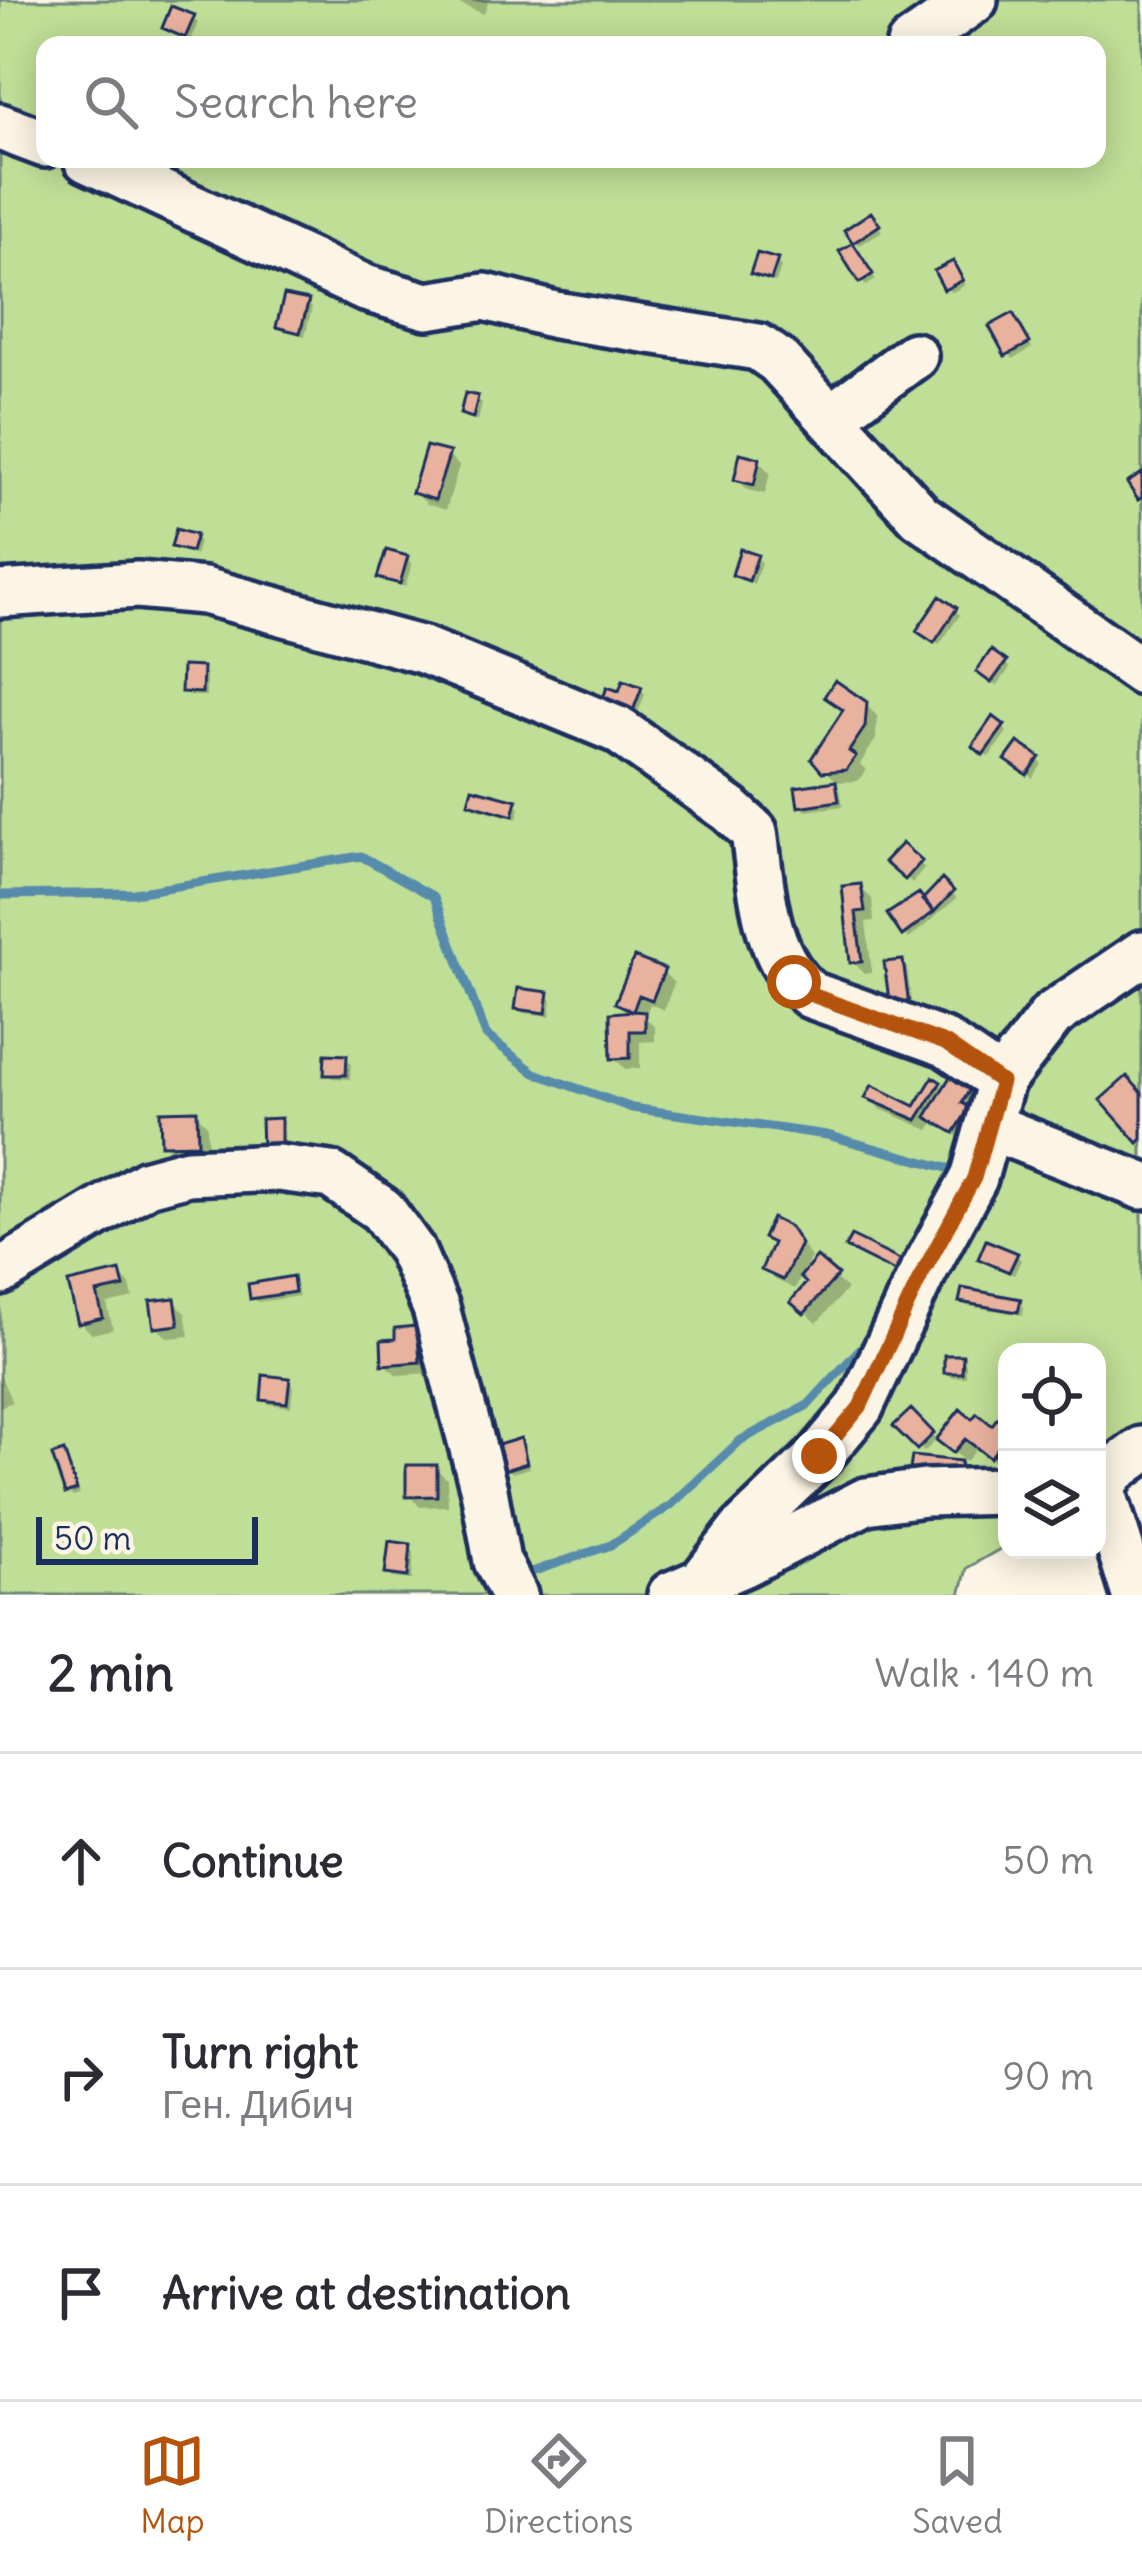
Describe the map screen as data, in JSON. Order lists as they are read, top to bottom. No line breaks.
{"scale_bar":"50 m","page":{"search":"Search here","scale":"50 m","heading":["2 min","Walk · 140 m"],"list":[["Continue","50 m"],["Turn right","Ген. Дибич","90 m"],"Arrive at destination"],"nav":["Map","Directions","Saved"]}}
